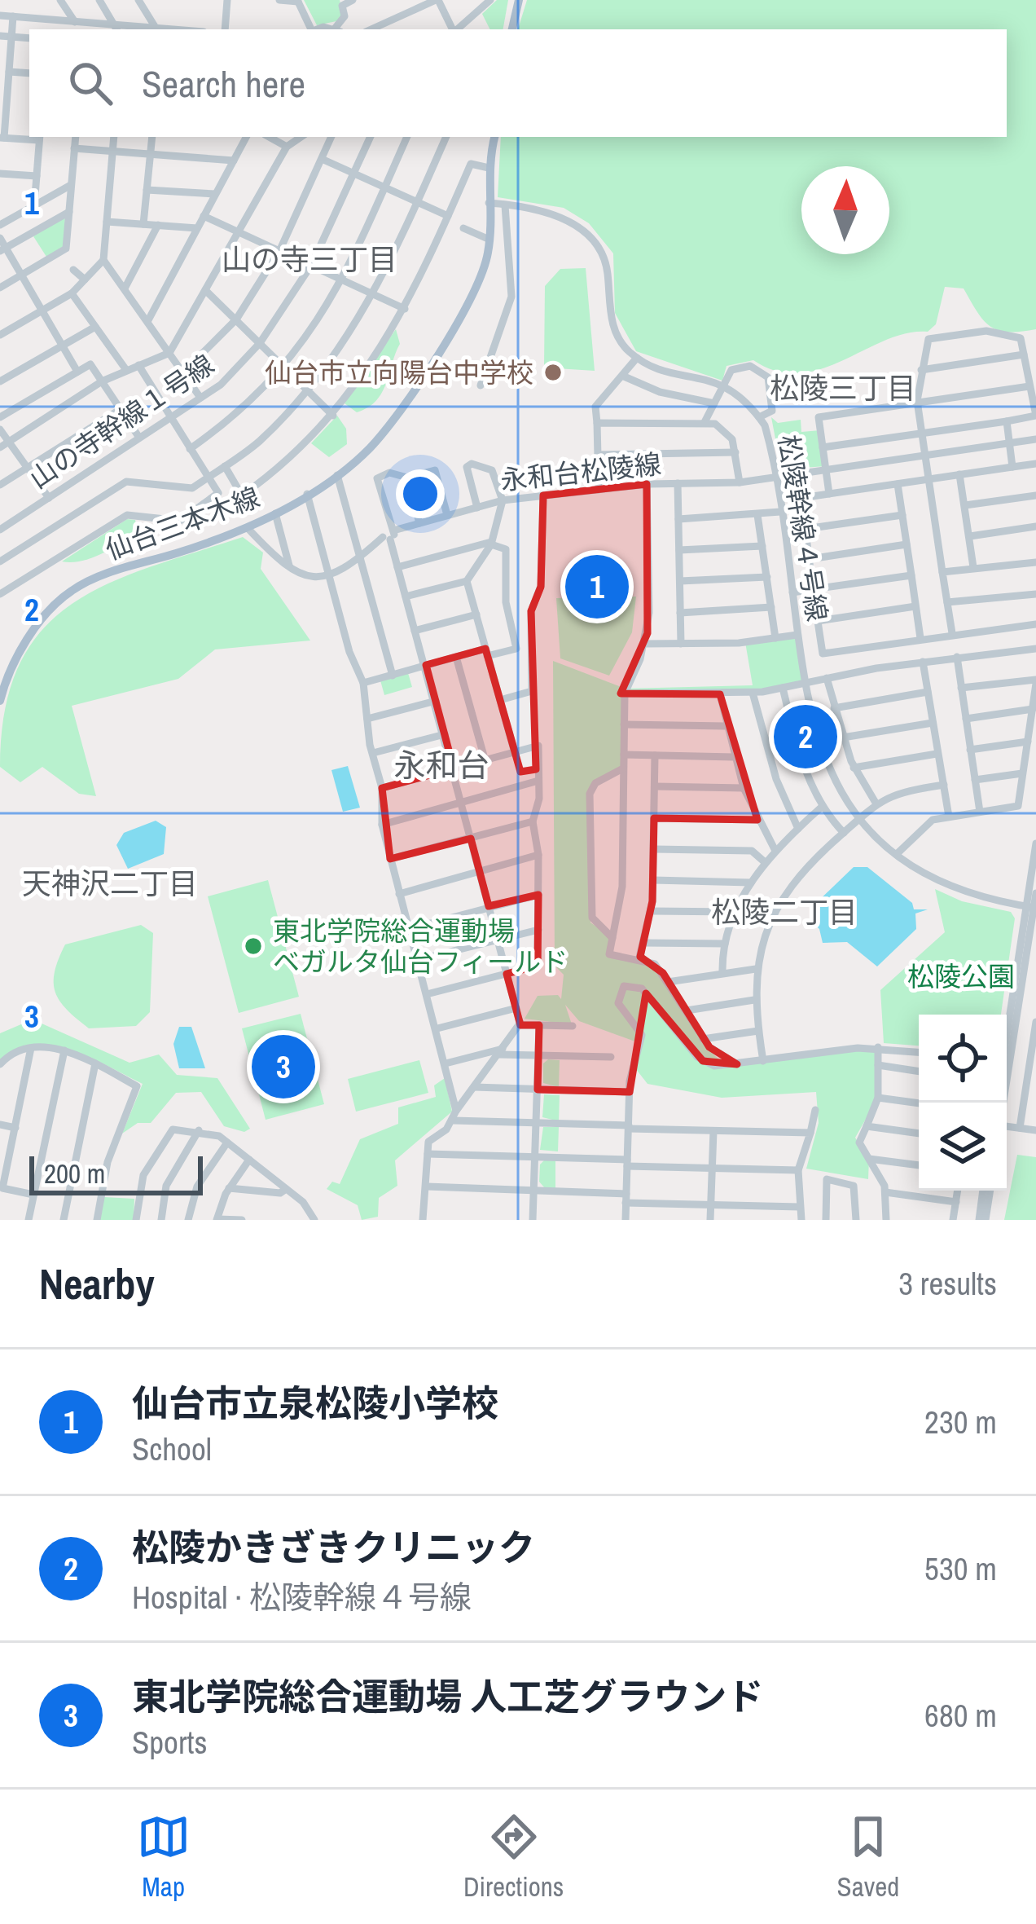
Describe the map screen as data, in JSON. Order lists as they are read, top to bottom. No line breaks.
{"streets":{"main road":["仙台三本木線"],"street":["山の寺幹線１号線","永和台松陵線","松陵幹線４号線"]},"crossings":[["永和台松陵線","松陵幹線４号線"]],"districts":["山の寺三丁目","松陵三丁目","永和台","天神沢二丁目","松陵二丁目"],"parks":["松陵公園"],"places":["仙台市立向陽台中学校","東北学院総合運動場 ベガルタ仙台フィールド"],"scale_bar":"200 m","north":"top","page":{"search":"Search here","pins":["1","2","3"],"scale":"200 m","heading":["Nearby","3 results"],"list":[{"mark":"1","name":"仙台市立泉松陵小学校","note":"School","value":"230 m"},{"mark":"2","name":"松陵かきざきクリニック","note":"Hospital · 松陵幹線４号線","value":"530 m"},{"mark":"3","name":"東北学院総合運動場 人工芝グラウンド","note":"Sports","value":"680 m"}],"nav":["Map","Directions","Saved"]},"grid":{"rows":["1","2","3"]}}
